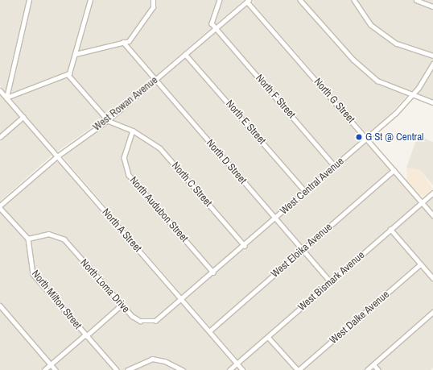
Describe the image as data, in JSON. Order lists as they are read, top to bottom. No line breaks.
{"streets":{"street":["North F Street","North G Street","West Rowan Avenue","North E Street","North D Street","North C Street","West Central Avenue","North Audubon Street","North A Street","West Eloika Avenue","West Bismark Avenue","North Loma Drive","North Milton Street","West Dalke Avenue"]},"crossings":[["North F Street","West Rowan Avenue"],["North F Street","West Central Avenue"],["North G Street","West Rowan Avenue"],["North G Street","West Central Avenue"],["North G Street","West Eloika Avenue"],["North G Street","West Bismark Avenue"],["West Rowan Avenue","North E Street"],["West Rowan Avenue","North D Street"],["West Rowan Avenue","North A Street"],["North E Street","West Central Avenue"],["North D Street","West Central Avenue"],["North D Street","West Eloika Avenue"],["North D Street","West Bismark Avenue"],["North C Street","West Central Avenue"],["North C Street","North Audubon Street"],["West Central Avenue","North Audubon Street"],["West Central Avenue","North A Street"],["West Central Avenue","North Loma Drive"],["North A Street","West Eloika Avenue"],["North A Street","West Bismark Avenue"],["North A Street","North Loma Drive"],["North Loma Drive","North Milton Street"]],"places":["G St @ Central"]}
